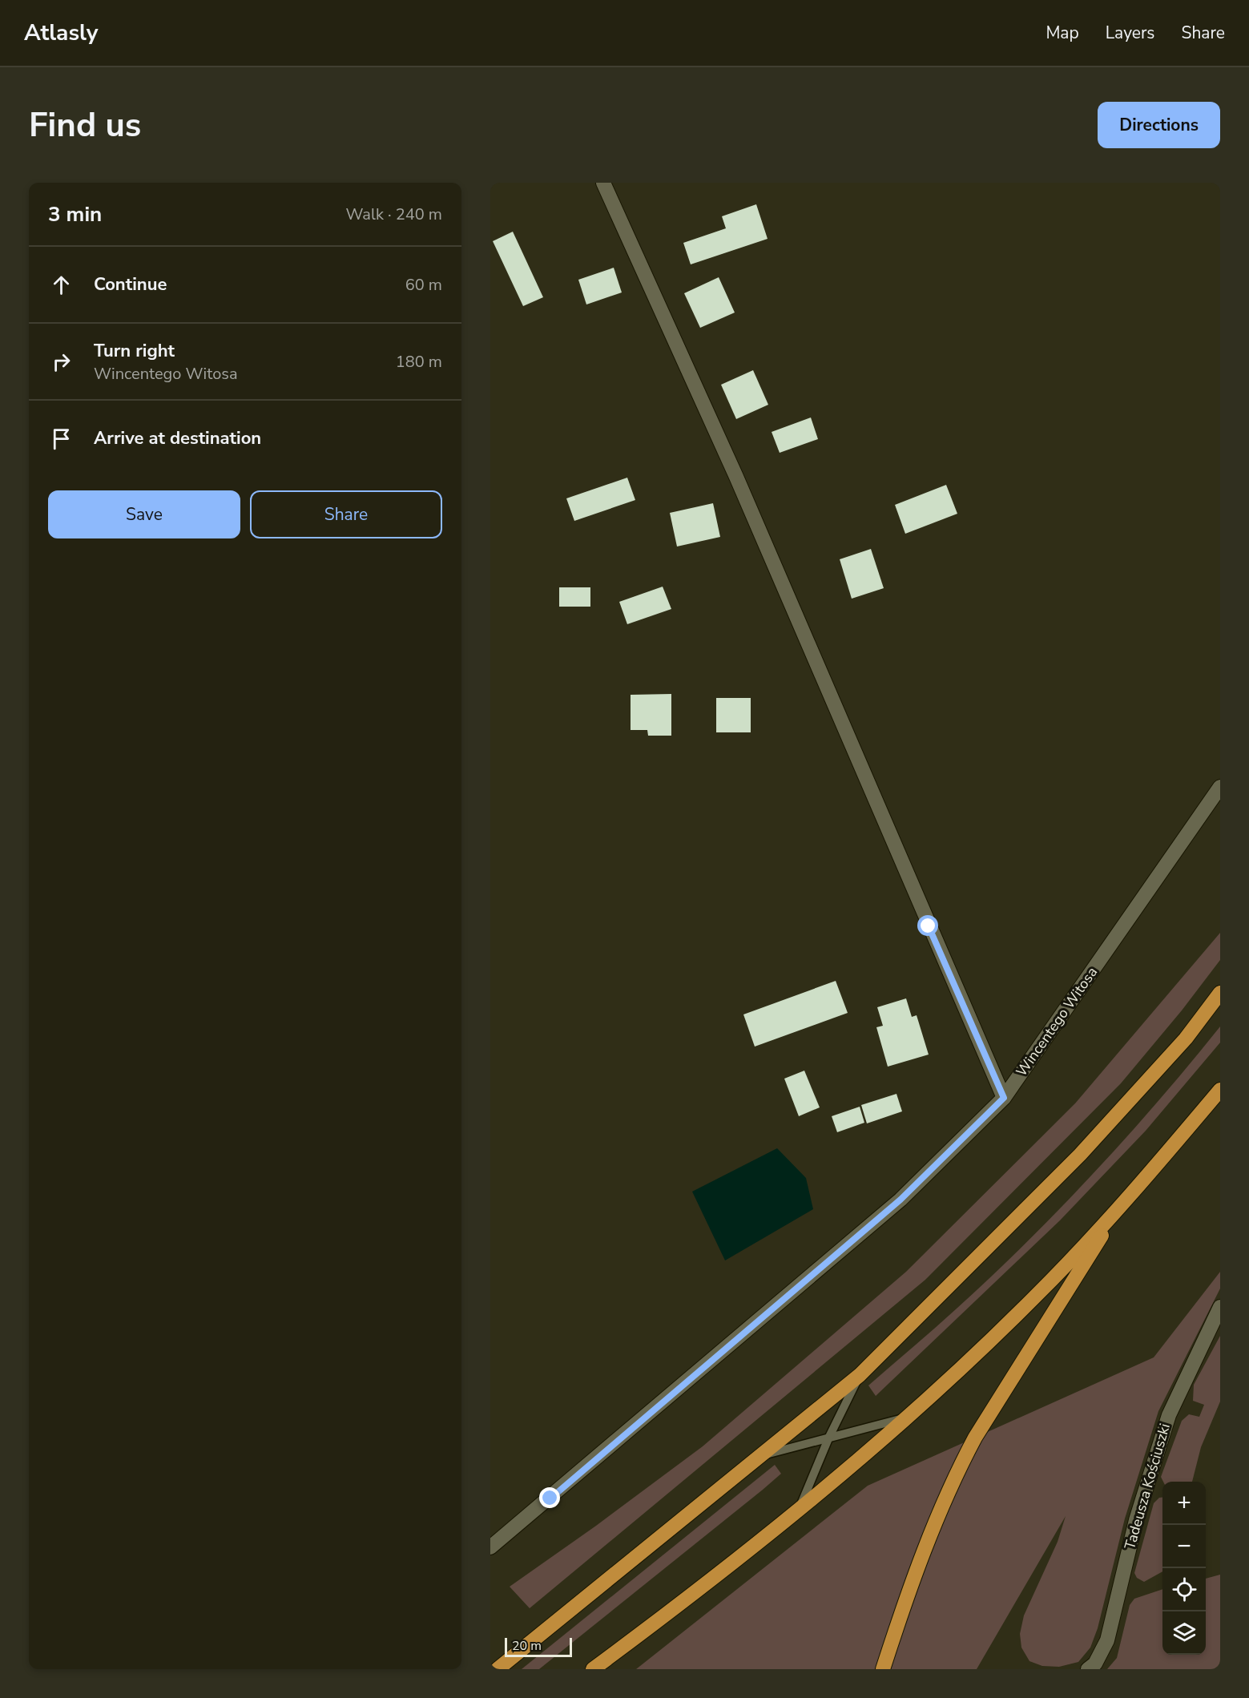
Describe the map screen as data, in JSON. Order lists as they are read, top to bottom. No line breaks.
{"streets":{"street":["Wincentego Witosa","Tadeusza Kościuszki"]},"scale_bar":"20 m","page":{"header":"Atlasly","nav":["Map","Layers","Share"],"buttons":["Directions",["Save","Share"]],"title":"Find us","heading":["3 min","Walk · 240 m"],"list":[["Continue","60 m"],["Turn right","Wincentego Witosa","180 m"],"Arrive at destination"],"map_buttons":["+","−"],"scale":"20 m"}}
